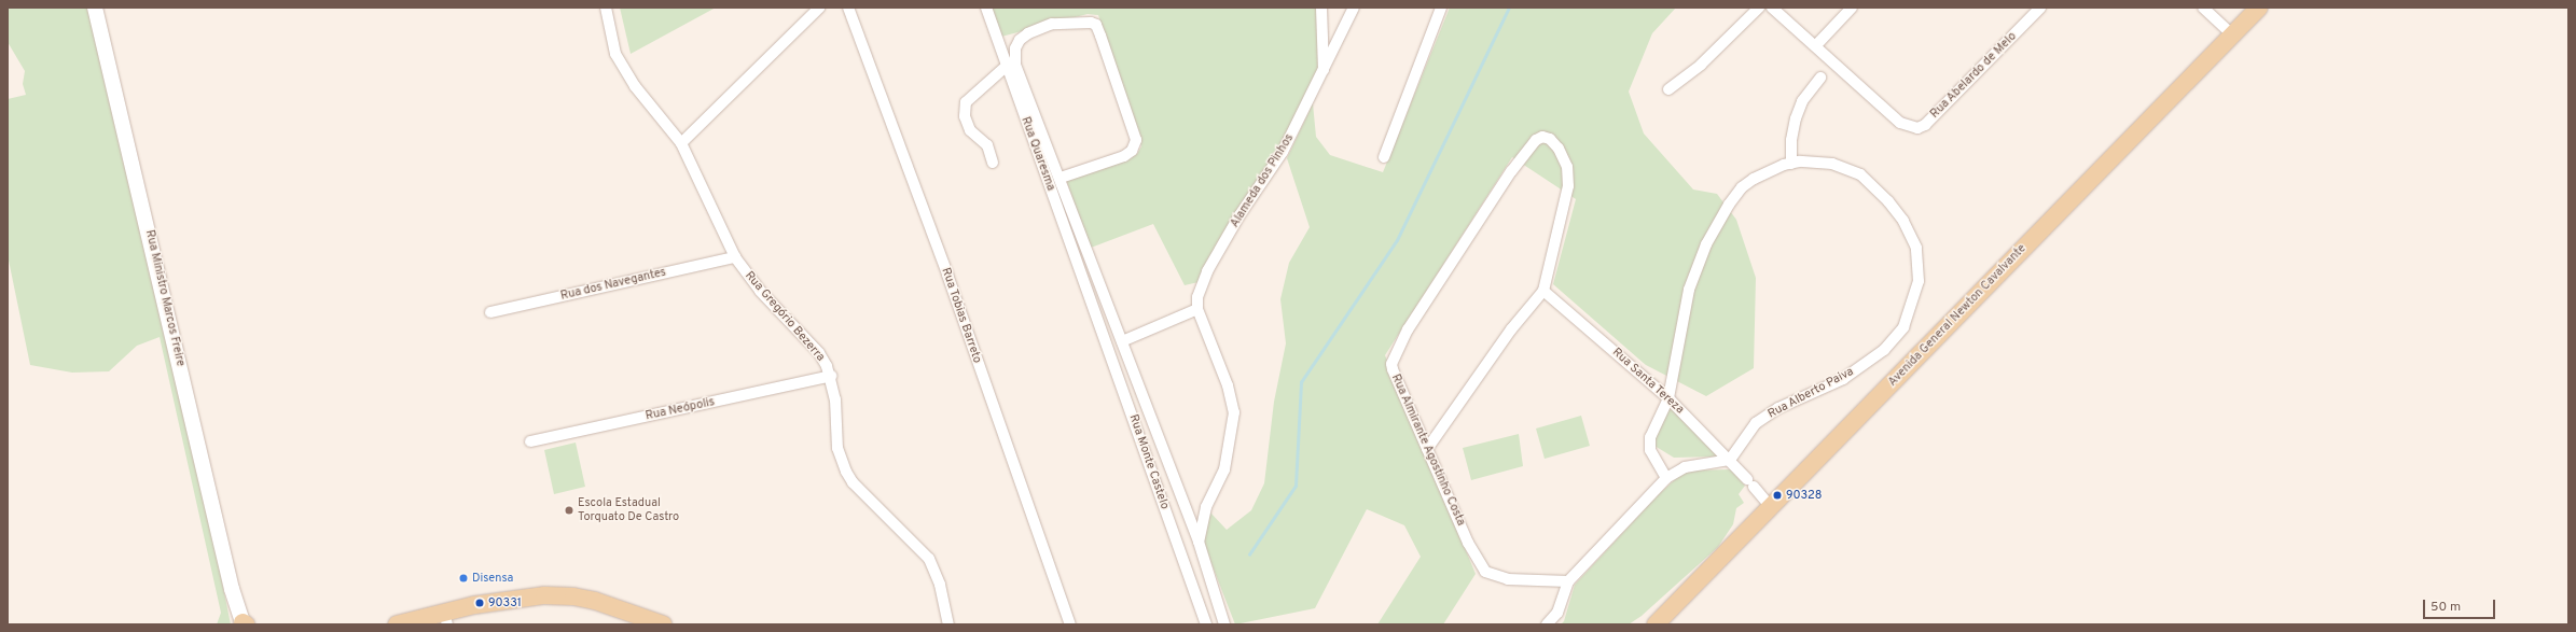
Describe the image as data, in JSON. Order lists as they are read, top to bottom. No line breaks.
{"streets":{"main road":["Rua Ministro Marcos Freire","Avenida General Newton Cavalvante"],"street":["Rua Abelardo de Melo","Rua Quaresma","Alameda dos Pinhos","Rua dos Navegantes","Rua Tobias Barreto","Rua Gregório Bezerra","Rua Santa Tereza","Rua Alberto Paiva","Rua Neópolis","Rua Almirante Agostinho Costa","Rua Monte Castelo"]},"crossings":[["Rua Quaresma","Rua Monte Castelo"],["Rua dos Navegantes","Rua Gregório Bezerra"],["Avenida General Newton Cavalvante","Rua Santa Tereza"],["Rua Gregório Bezerra","Rua Neópolis"],["Rua Santa Tereza","Rua Alberto Paiva"],["Rua Santa Tereza","Rua Almirante Agostinho Costa"]],"places":["90328","Escola Estadual Torquato De Castro","Disensa","90331"],"scale_bar":"50 m"}
